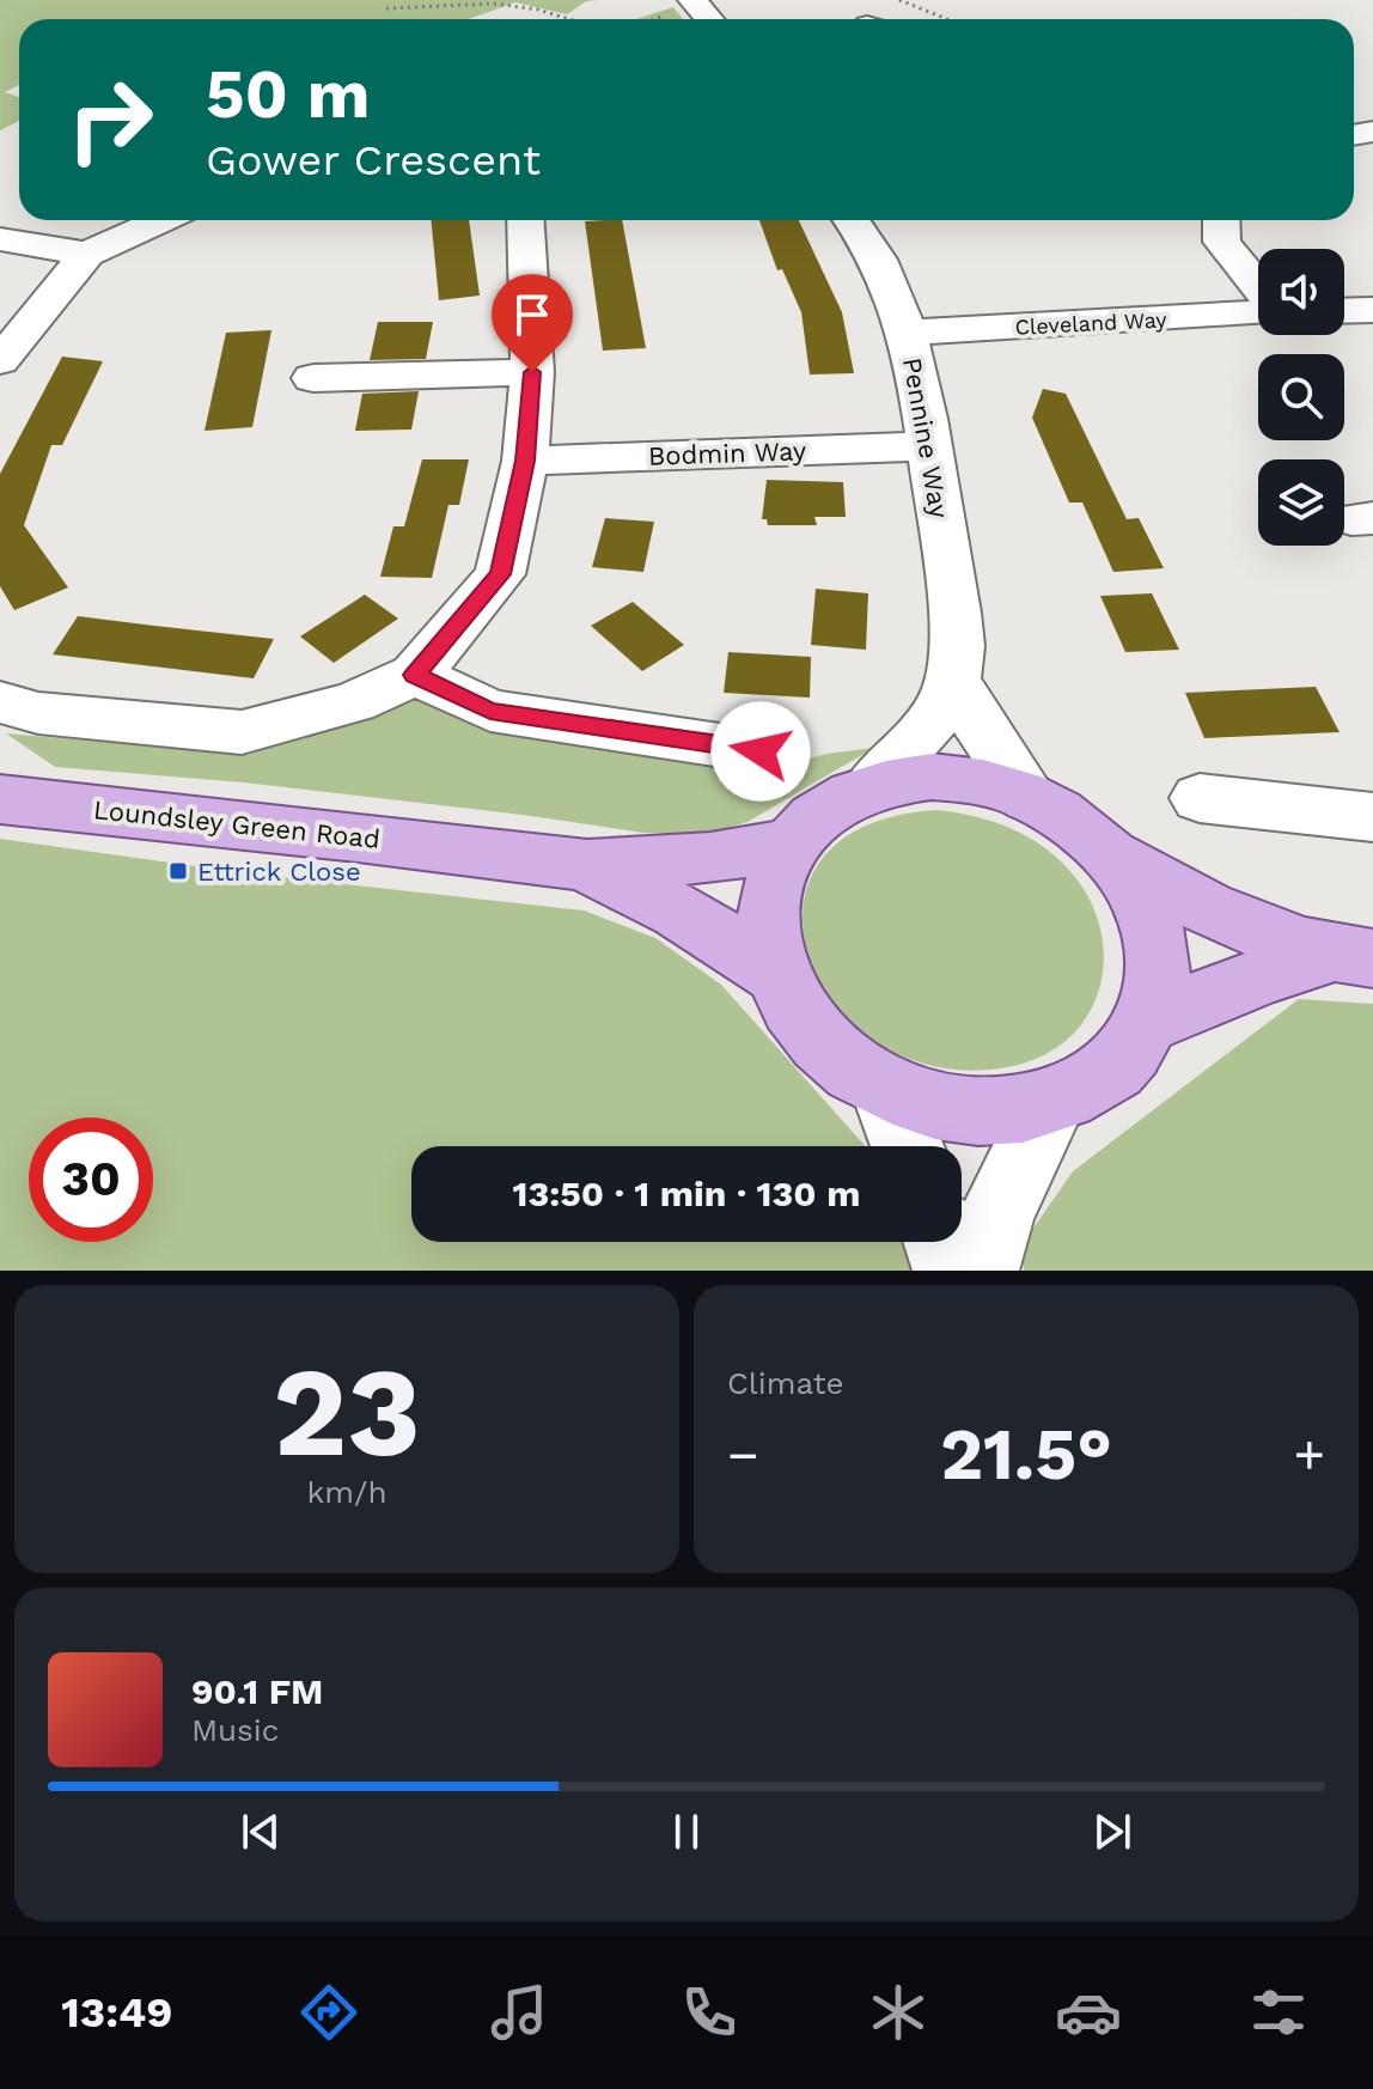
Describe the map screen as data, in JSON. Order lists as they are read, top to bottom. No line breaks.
{"streets":{"main road":["Loundsley Green Road"],"street":["Cleveland Way","Pennine Way","Bodmin Way"]},"crossings":[["Cleveland Way","Pennine Way"],["Pennine Way","Bodmin Way"]],"places":{"transit":["Ettrick Close"]},"page":{"turn":["50 m","Gower Crescent"],"limit":"30","trip":"13:50 · 1 min · 130 m","tile":[["23","km/h"],"Climate"],"heat":["−","21.5°","+"],"song":["90.1 FM","Music"],"tabs":"13:49"}}
